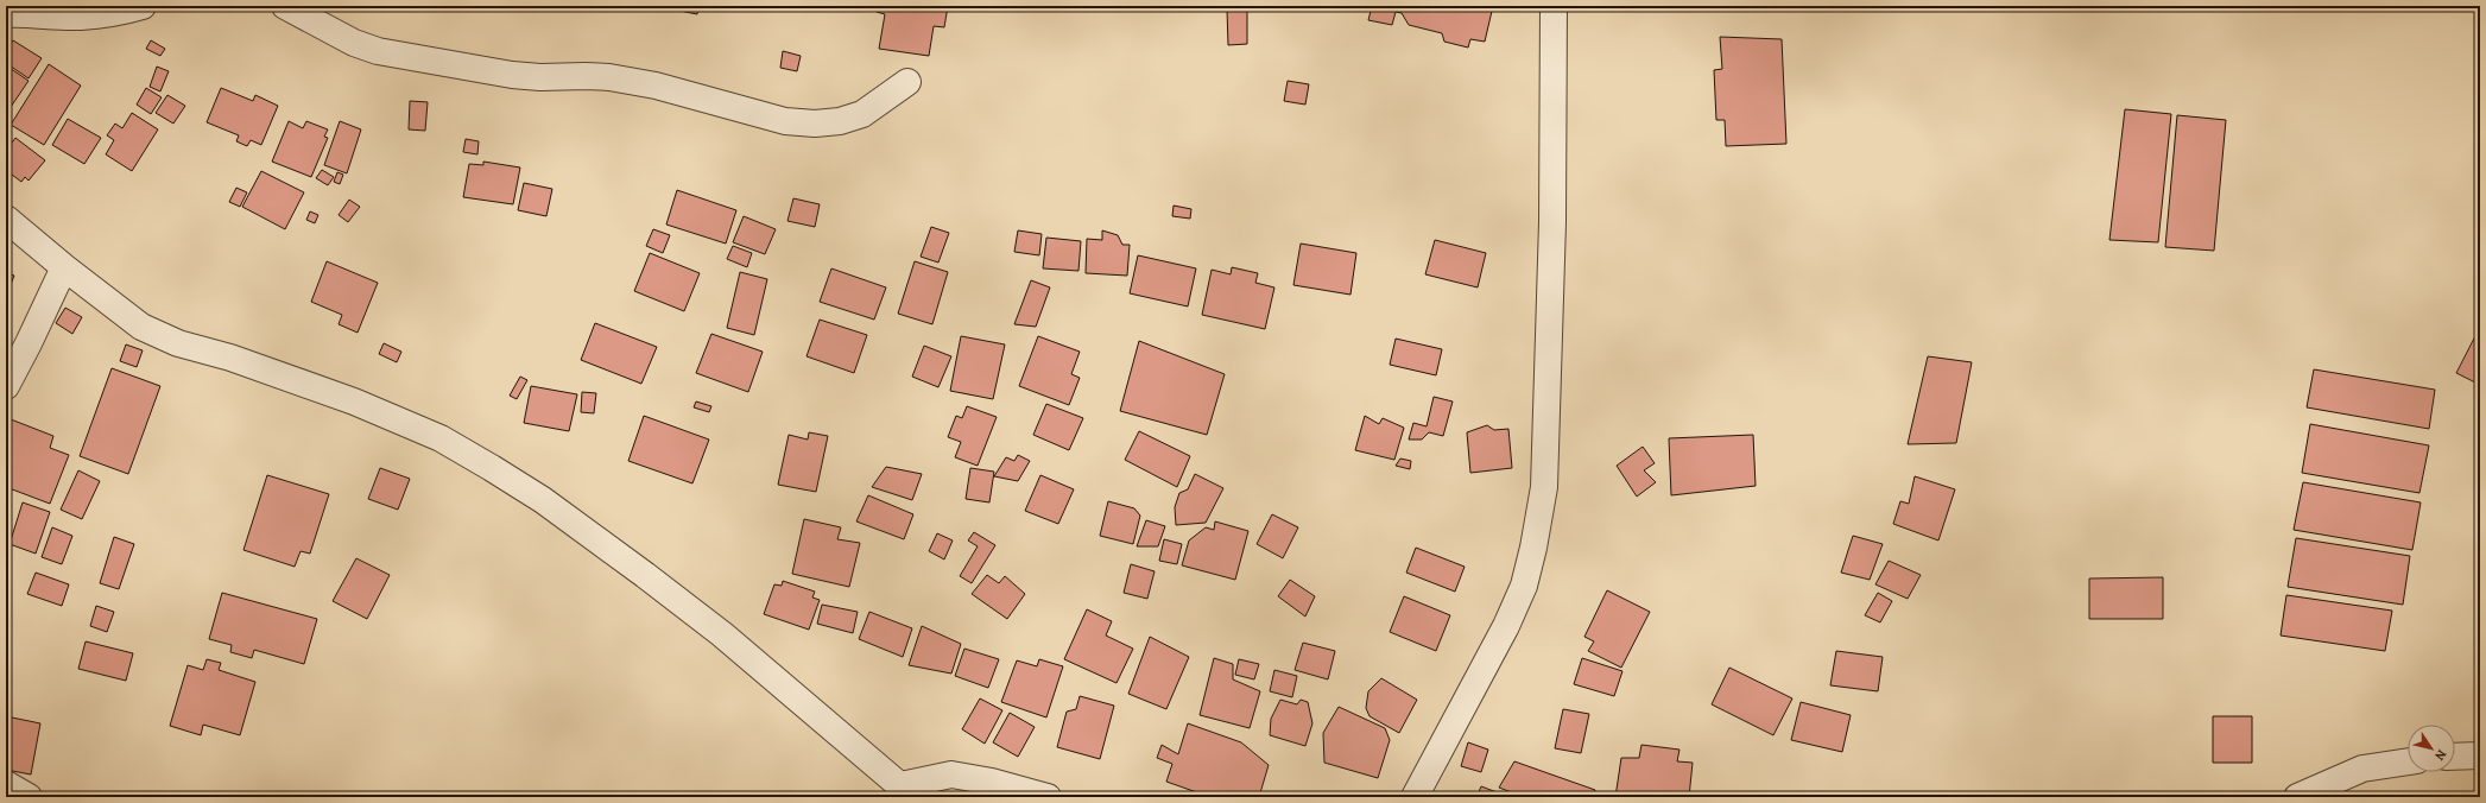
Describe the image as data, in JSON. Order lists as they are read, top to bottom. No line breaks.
{"north":"bottom right"}
